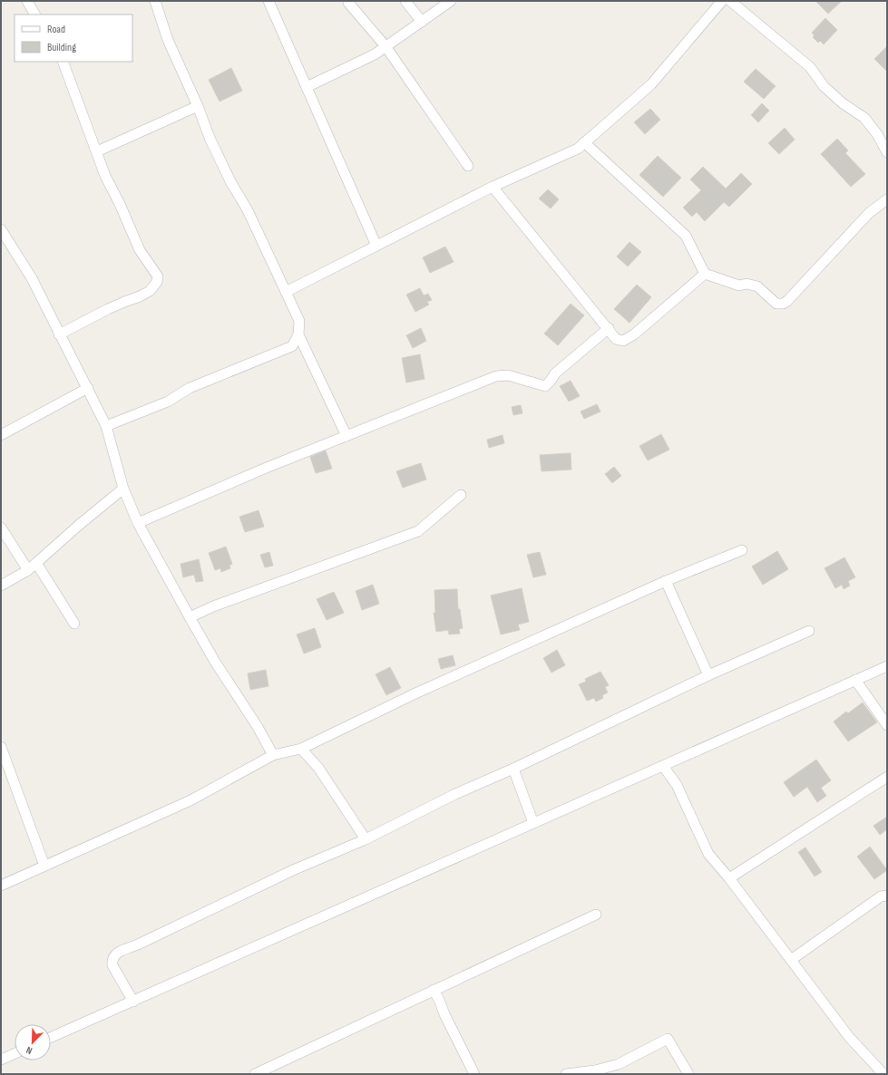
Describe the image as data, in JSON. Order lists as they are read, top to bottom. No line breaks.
{"legend":["Road","Building"],"north":"bottom left"}
